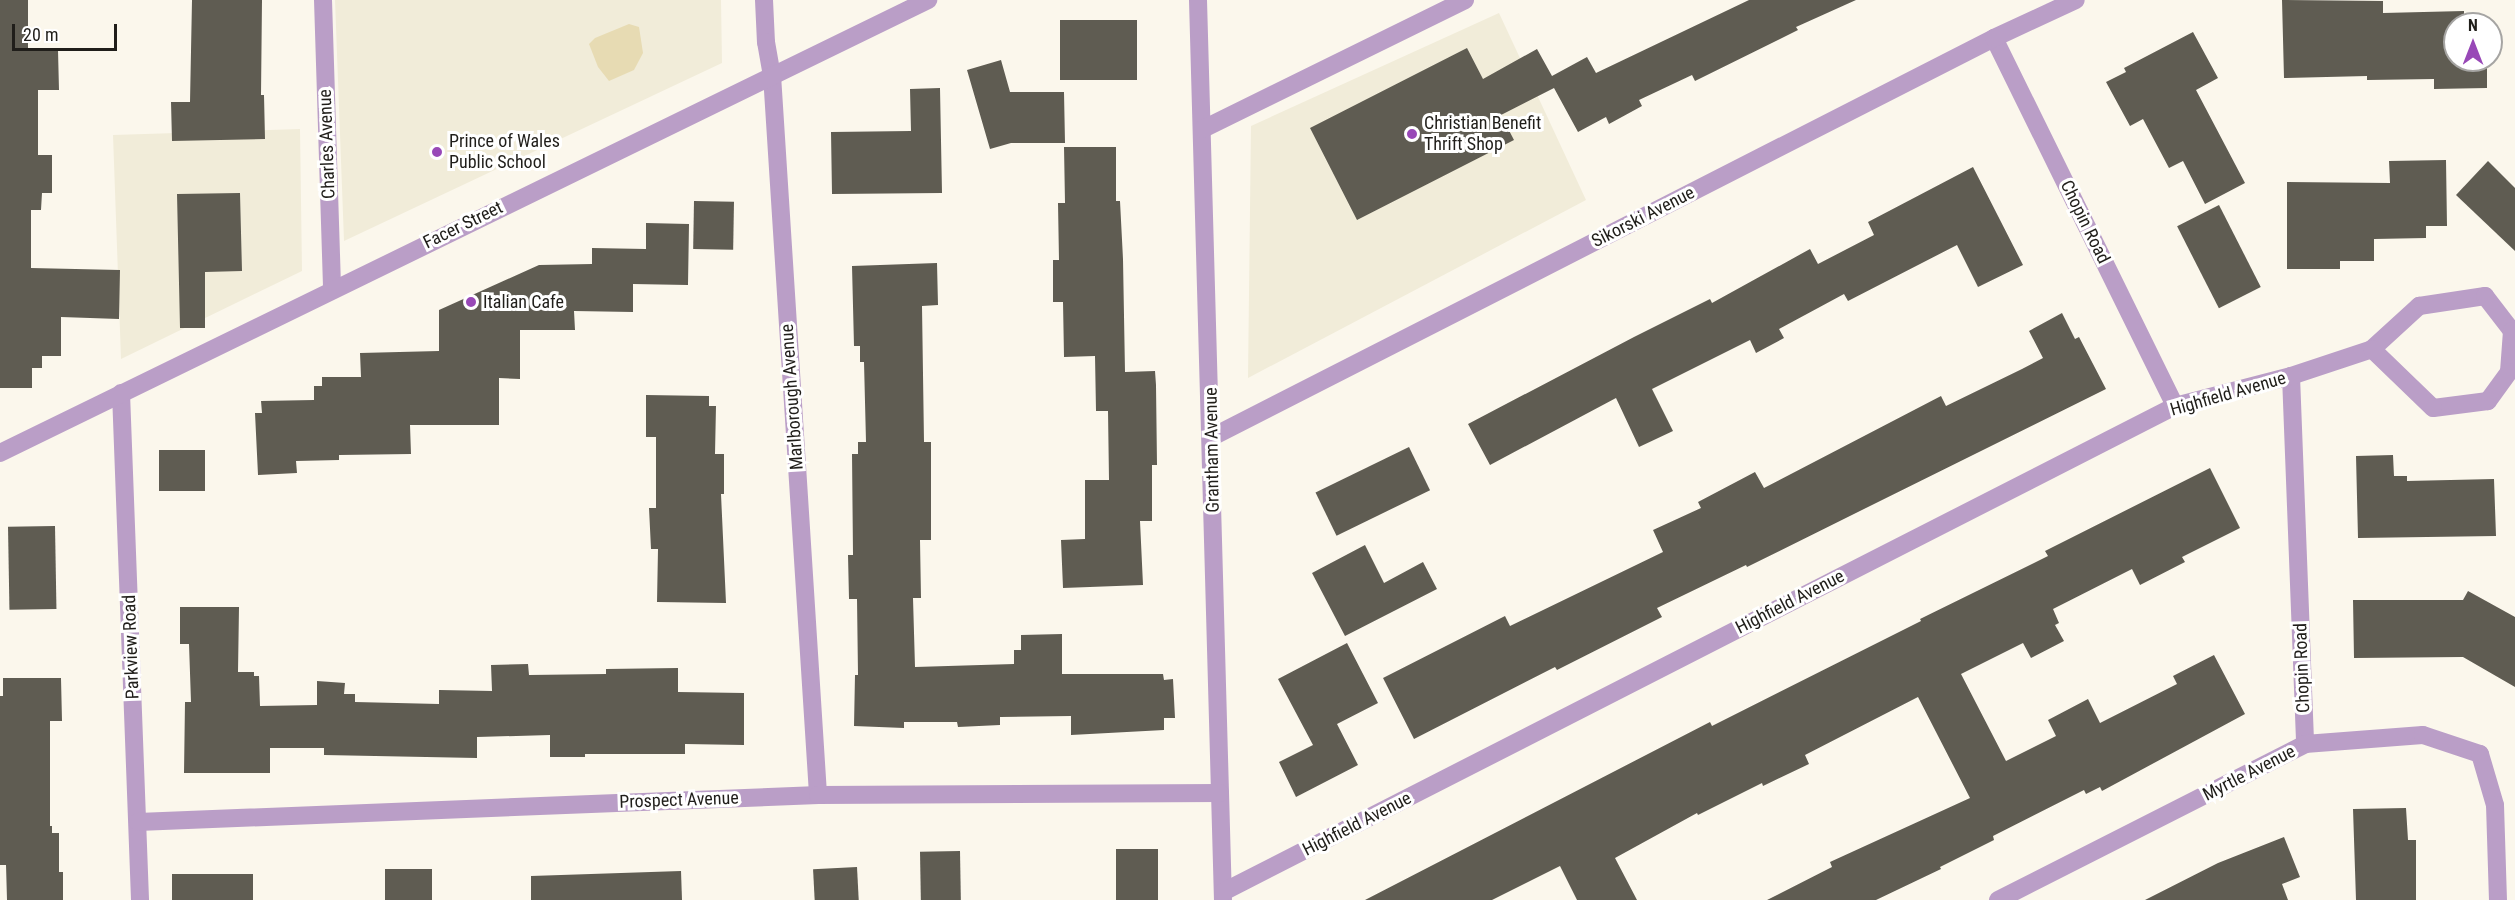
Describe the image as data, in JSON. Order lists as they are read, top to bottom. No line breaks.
{"streets":{"street":["Charles Avenue","Sikorski Avenue","Chopin Road","Facer Street","Highfield Avenue","Marlborough Avenue","Grantham Avenue","Parkview Road","Myrtle Avenue","Prospect Avenue"]},"crossings":[["Charles Avenue","Facer Street"],["Sikorski Avenue","Chopin Road"],["Sikorski Avenue","Grantham Avenue"],["Chopin Road","Highfield Avenue"],["Chopin Road","Myrtle Avenue"],["Facer Street","Marlborough Avenue"],["Facer Street","Parkview Road"],["Highfield Avenue","Grantham Avenue"],["Marlborough Avenue","Prospect Avenue"],["Grantham Avenue","Prospect Avenue"],["Parkview Road","Prospect Avenue"]],"places":["Christian Benefit Thrift Shop","Prince of Wales Public School","Italian Cafe"],"scale_bar":"20 m","north":"top"}
